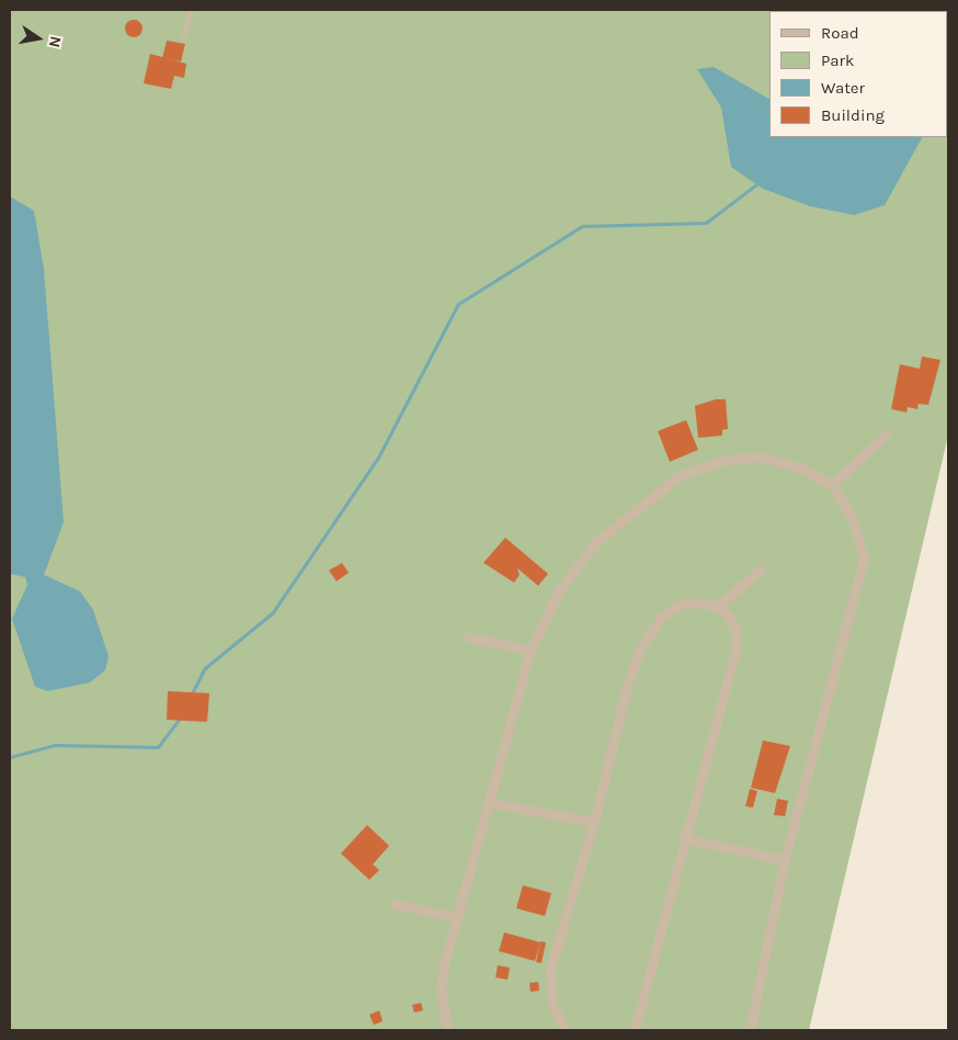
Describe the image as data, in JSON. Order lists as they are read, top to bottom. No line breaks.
{"legend":["Road","Park","Water","Building"],"north":"right"}
